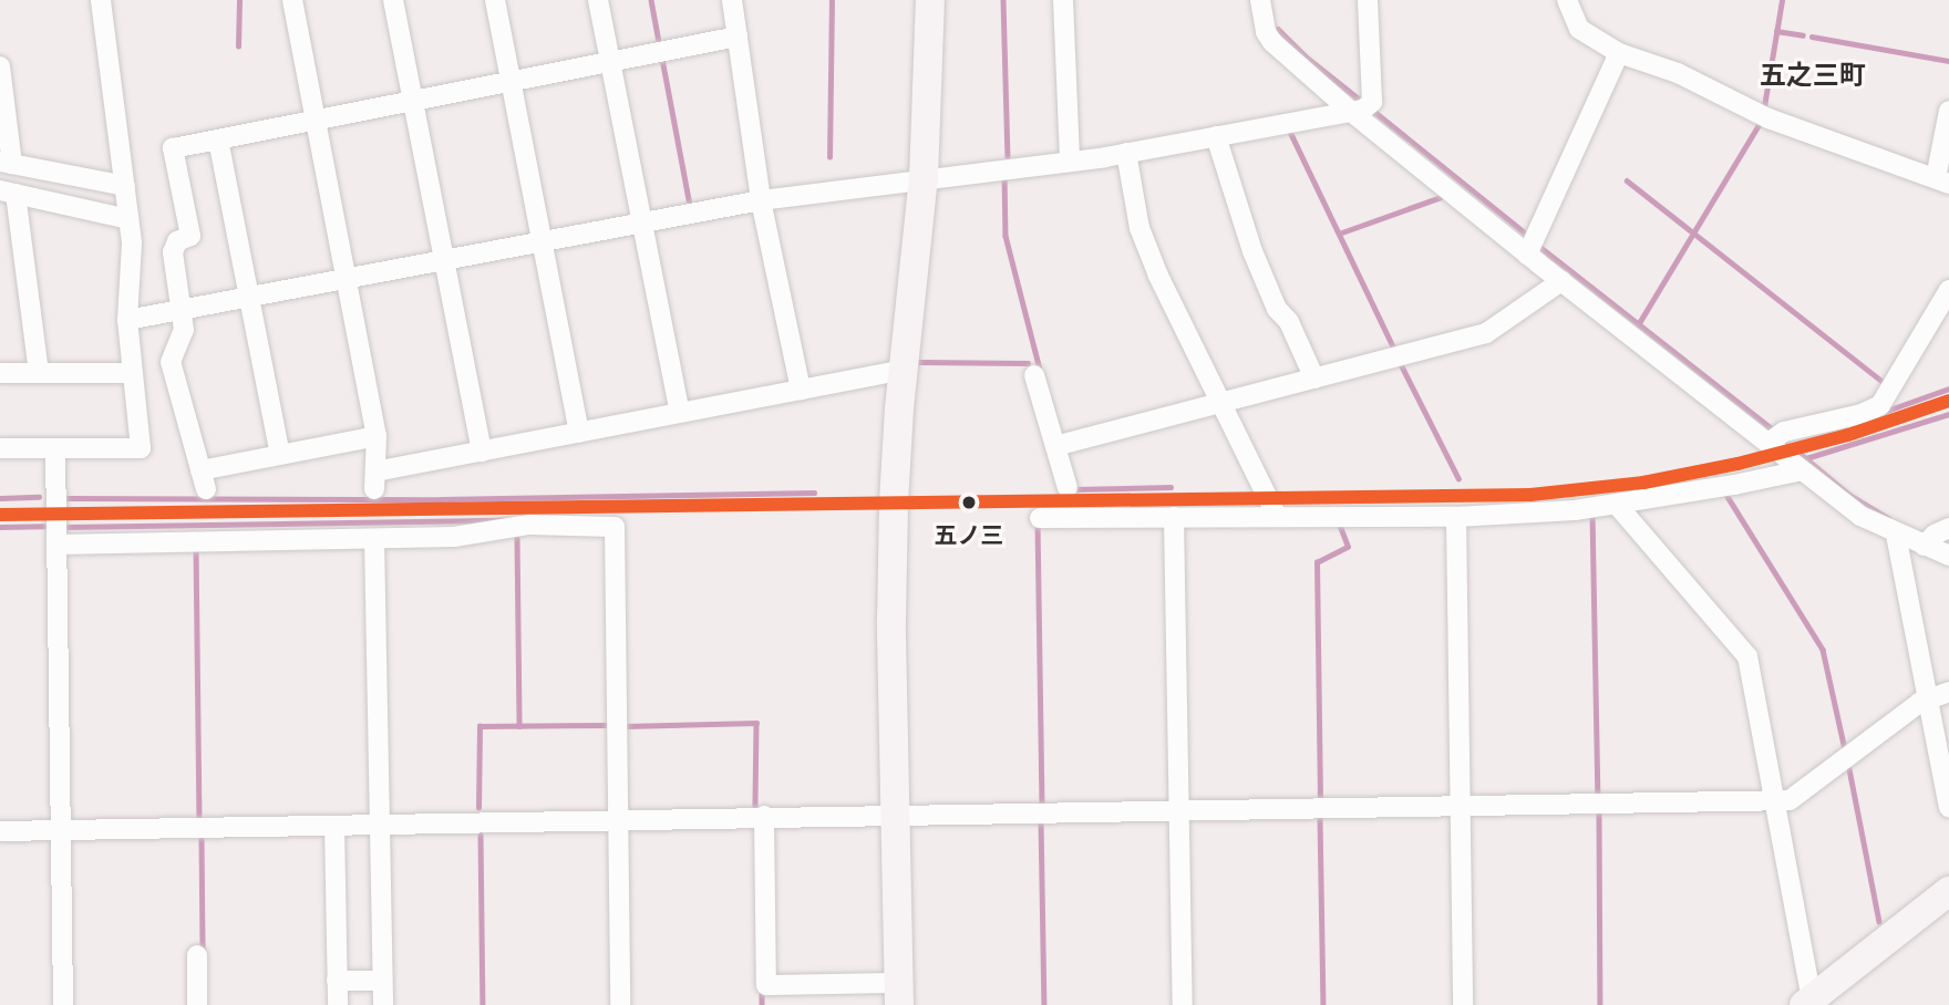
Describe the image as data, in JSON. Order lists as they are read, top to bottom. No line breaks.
{"districts":["五之三町"],"places":["五ノ三"]}
